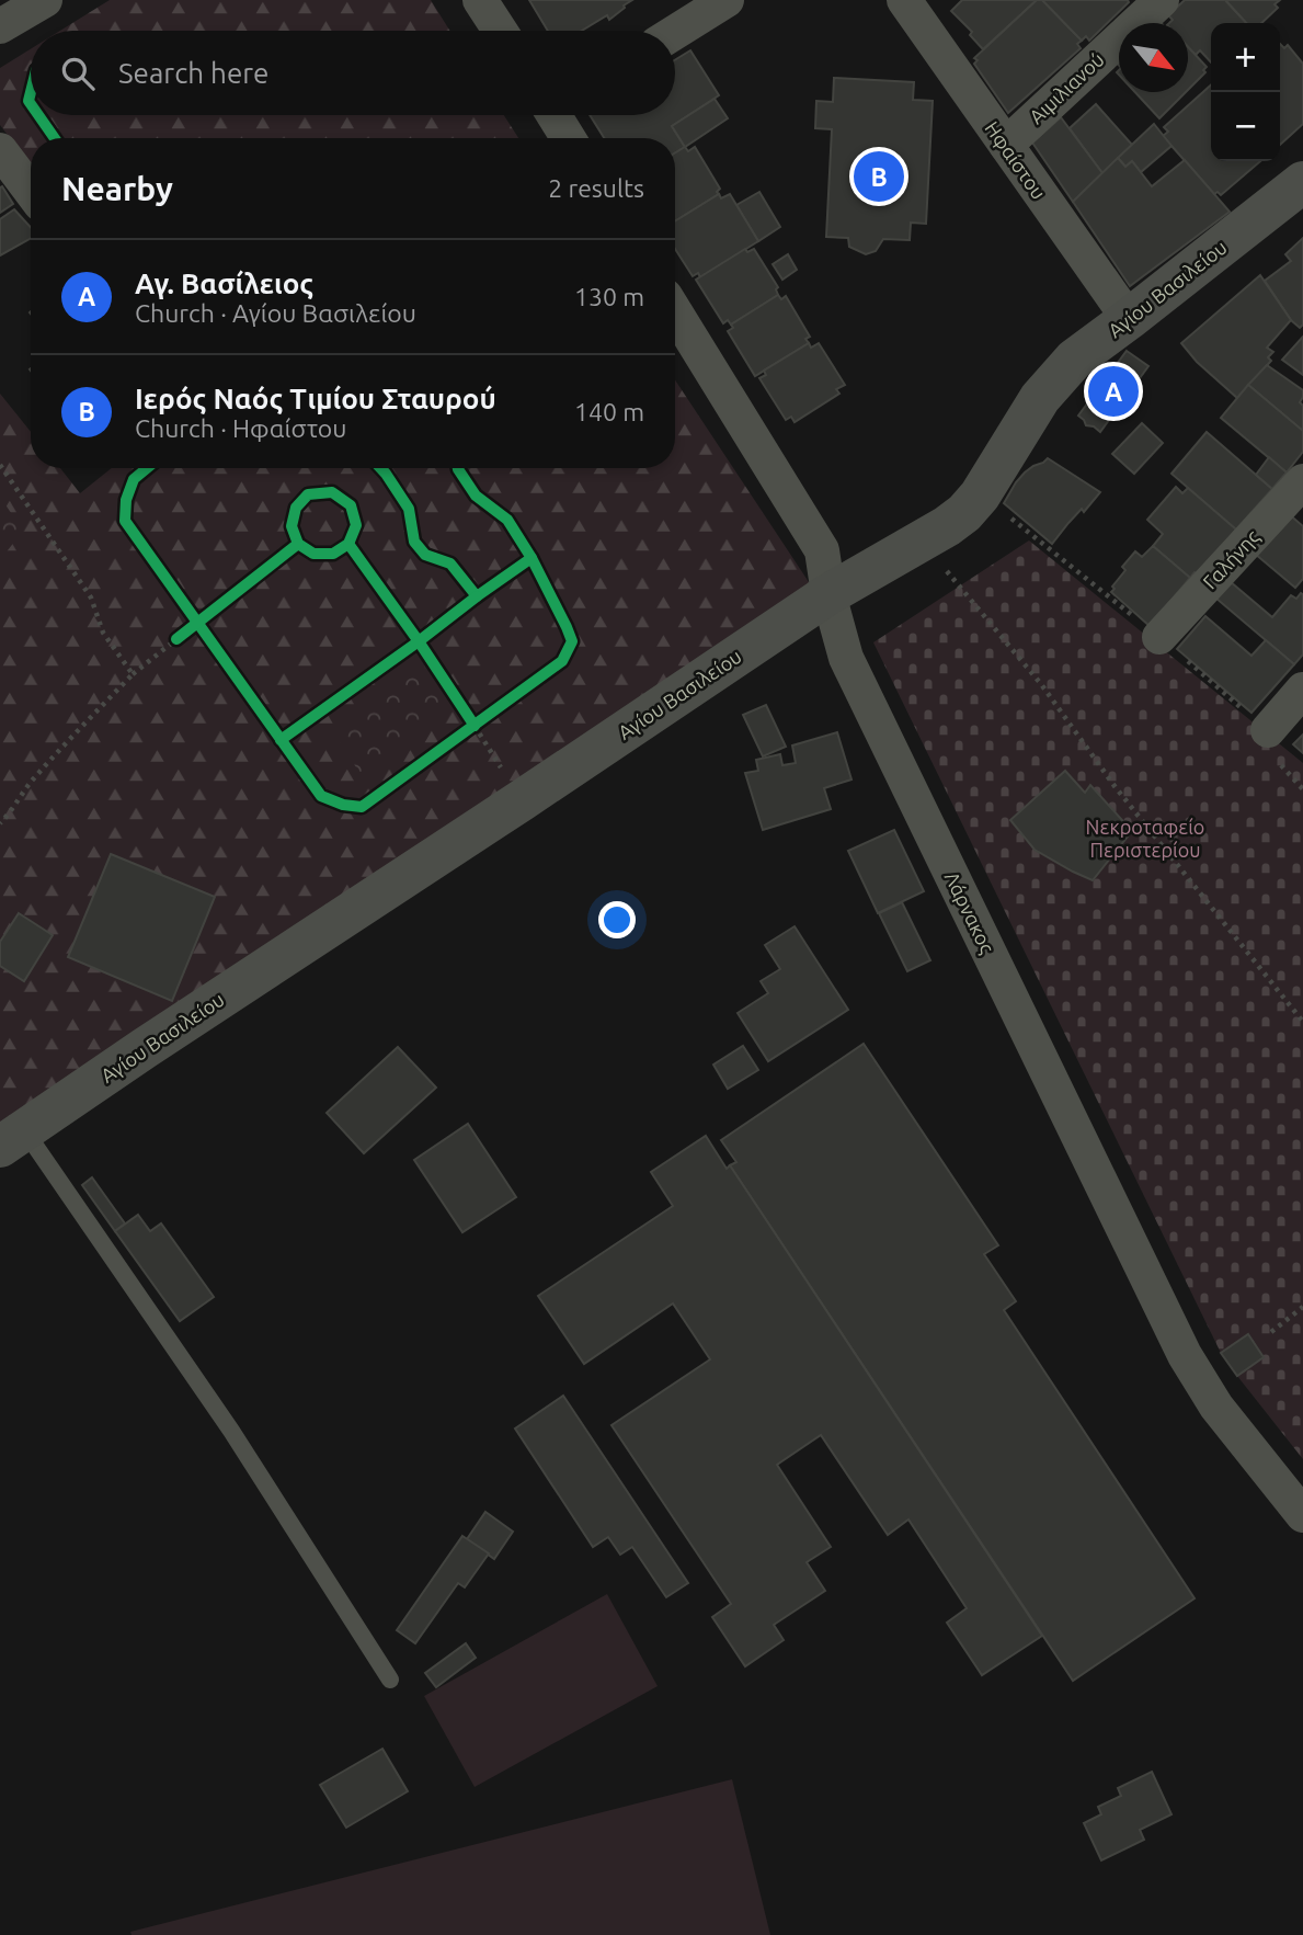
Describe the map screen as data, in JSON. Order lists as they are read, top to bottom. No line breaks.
{"streets":{"street":["Αιμιλιανού","Ηφαίστου","Αγίου Βασιλείου","Γαλήνης","Λάρνακος"]},"crossings":[["Αιμιλιανού","Ηφαίστου"],["Ηφαίστου","Αγίου Βασιλείου"],["Αγίου Βασιλείου","Λάρνακος"]],"parks":["Νεκροταφείο Περιστερίου"],"north":"bottom right","page":{"map_buttons":["+","−"],"search":"Search here","heading":["Nearby","2 results"],"pins":["B","A"],"list":[{"mark":"A","name":"Αγ. Βασίλειος","note":"Church · Αγίου Βασιλείου","value":"130 m"},{"mark":"B","name":"Ιερός Ναός Τιμίου Σταυρού","note":"Church · Ηφαίστου","value":"140 m"}]}}
